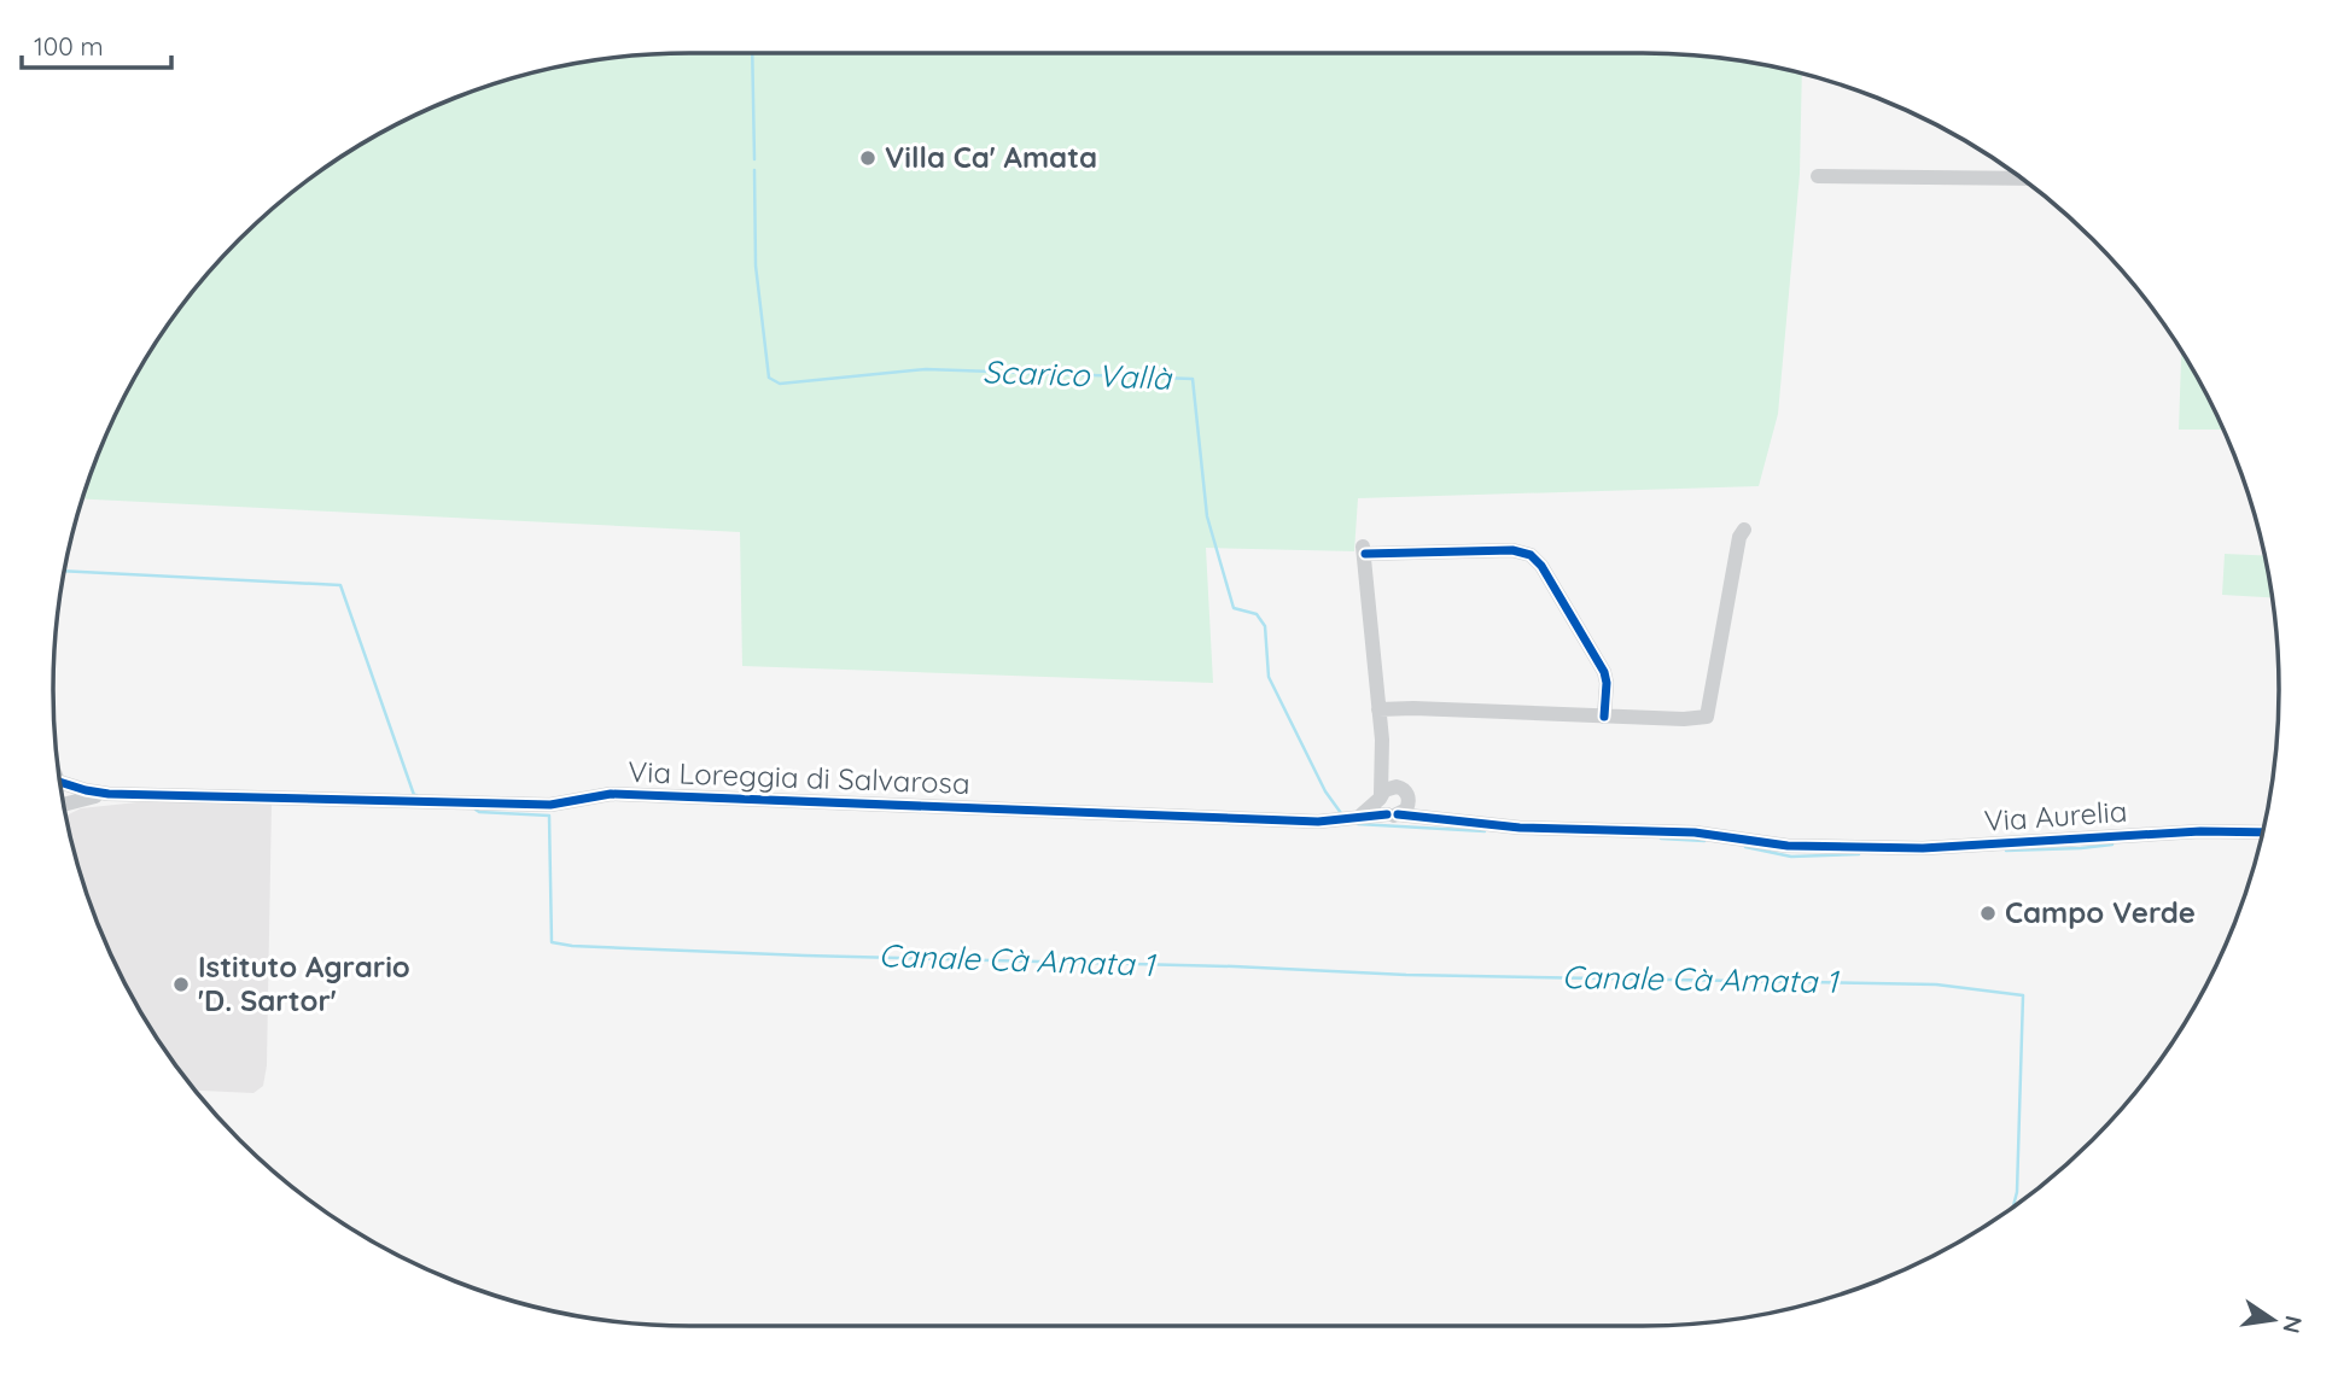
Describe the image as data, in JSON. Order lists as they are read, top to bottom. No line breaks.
{"streets":{"street":["Via Loreggia di Salvarosa","Via Aurelia"]},"crossings":[["Via Loreggia di Salvarosa","Via Aurelia"]],"water":["Scarico Vallà","Canale Cà Amata 1"],"places":["Villa Ca' Amata","Campo Verde","Istituto Agrario 'D. Sartor'"],"scale_bar":"100 m","north":"right"}
